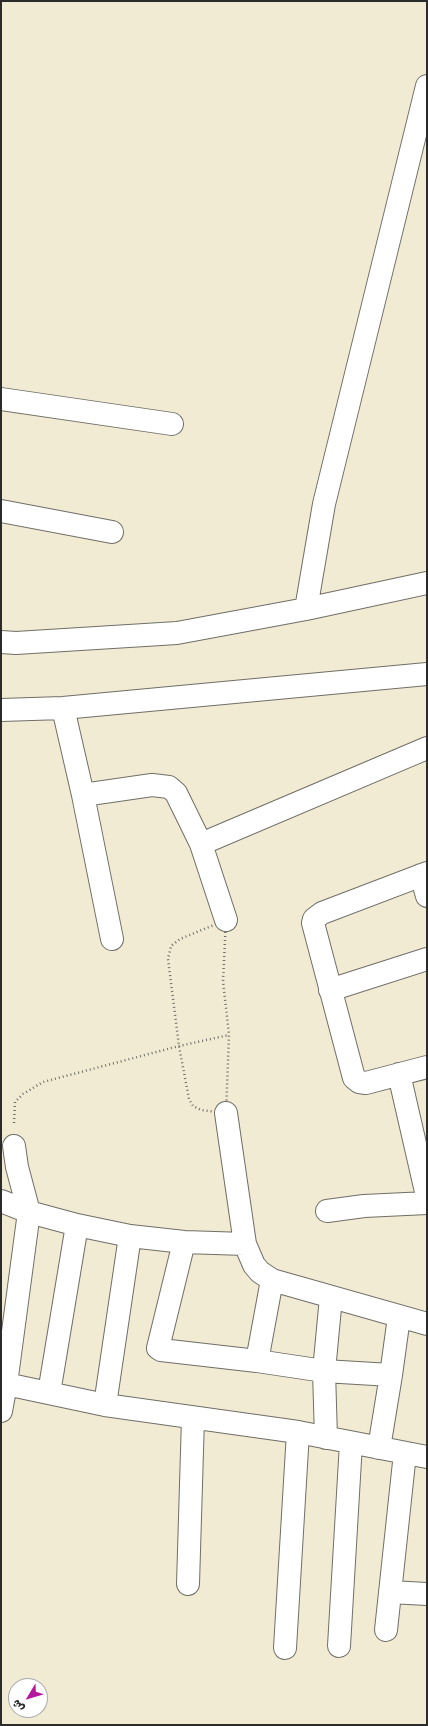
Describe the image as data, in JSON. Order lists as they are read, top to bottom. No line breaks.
{"north":"bottom left"}
